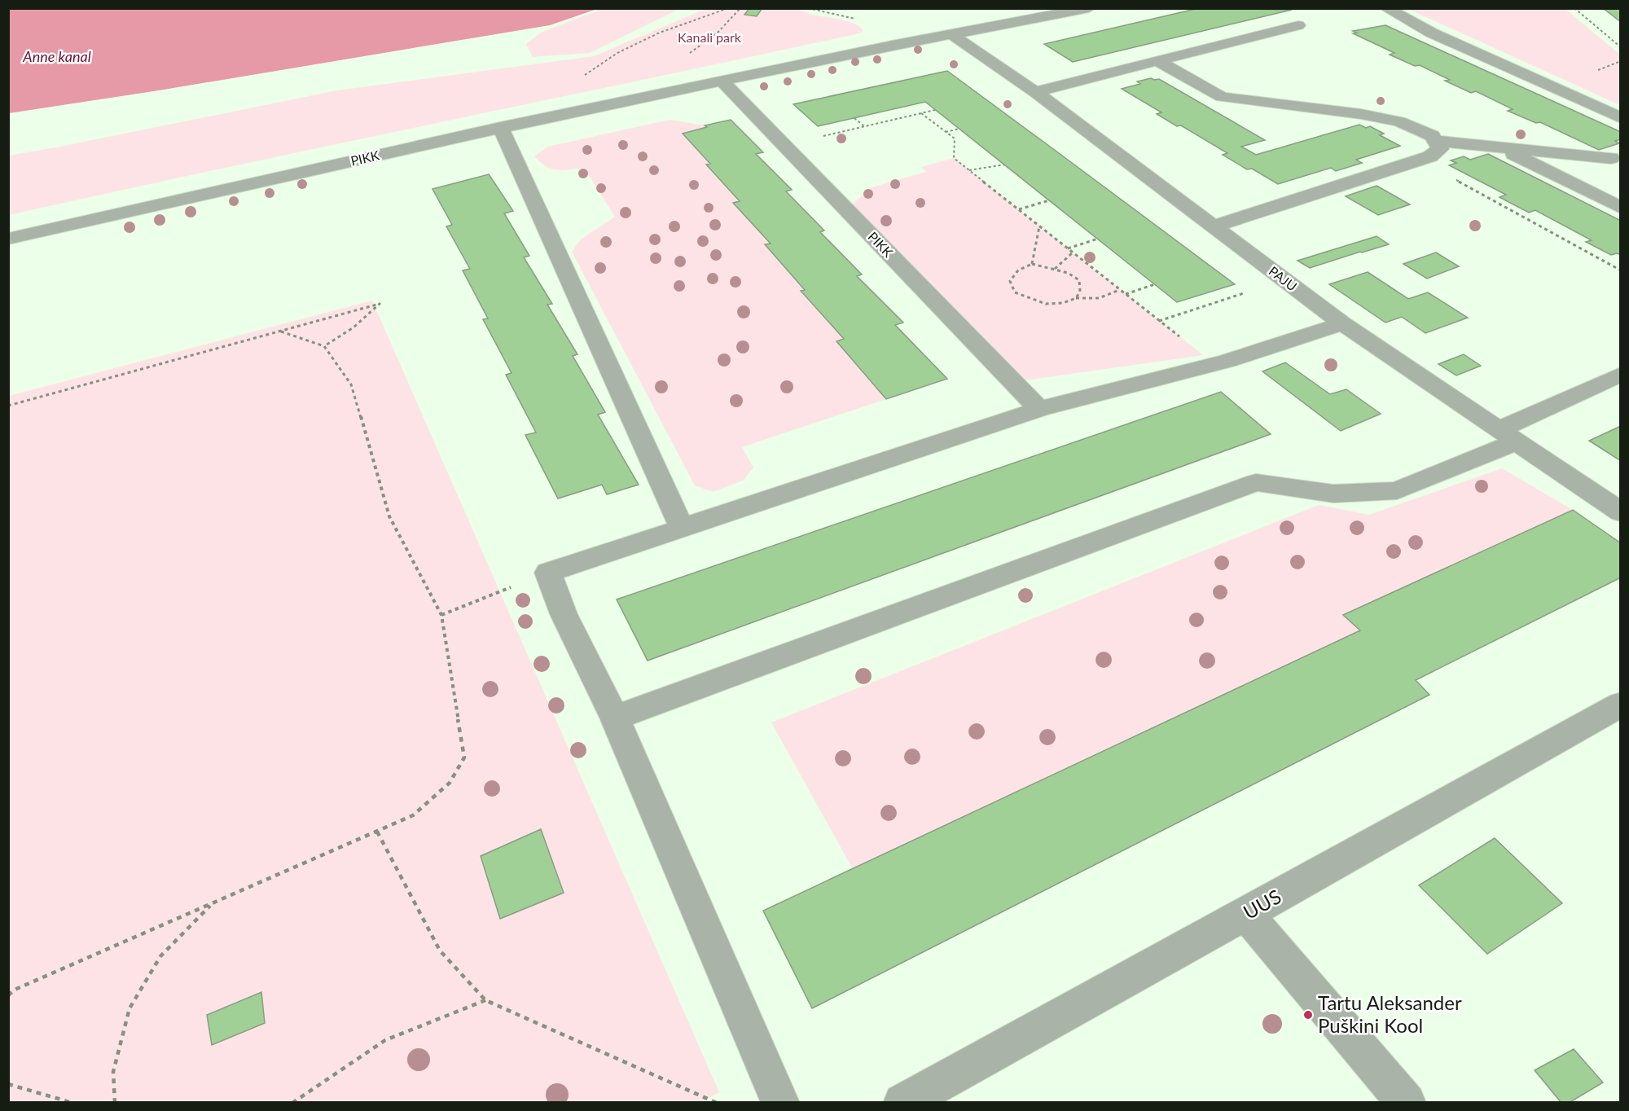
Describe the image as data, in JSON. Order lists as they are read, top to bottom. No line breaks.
{"streets":{"street":["PIKK","PAJU","UUS"]},"crossings":[["PIKK","PAJU"]],"water":["Anne kanal"],"parks":["Kanali park"],"places":["Tartu Aleksander Puškini Kool"]}
